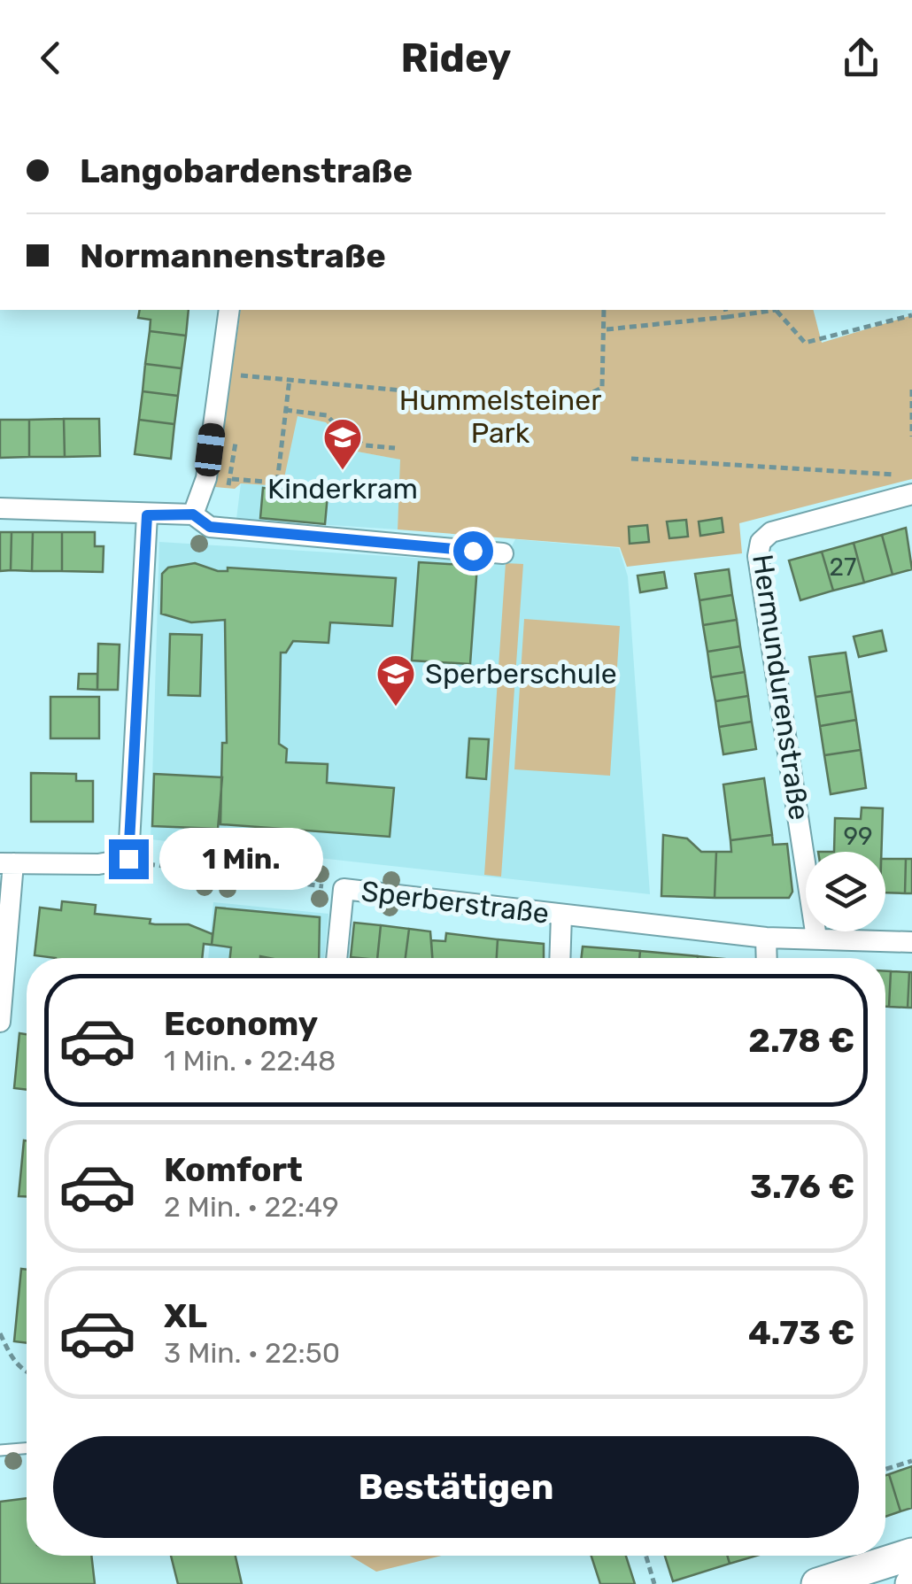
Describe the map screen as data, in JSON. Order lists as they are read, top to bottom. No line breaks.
{"streets":{"street":["Hermundurenstraße","Sperberstraße"]},"crossings":[["Hermundurenstraße","Sperberstraße"]],"parks":["Hummelsteiner Park"],"places":{"school or university":["Kinderkram","Sperberschule"]},"house_numbers":["27","99"],"page":{"header":"Ridey","banner":["Langobardenstraße","Normannenstraße"],"bubble":"1 Min.","list":[{"name":"Economy","note":"1 Min. · 22:48","value":"2.78 €"},{"name":"Komfort","note":"2 Min. · 22:49","value":"3.76 €"},{"name":"XL","note":"3 Min. · 22:50","value":"4.73 €"}],"buttons":"Bestätigen"}}
